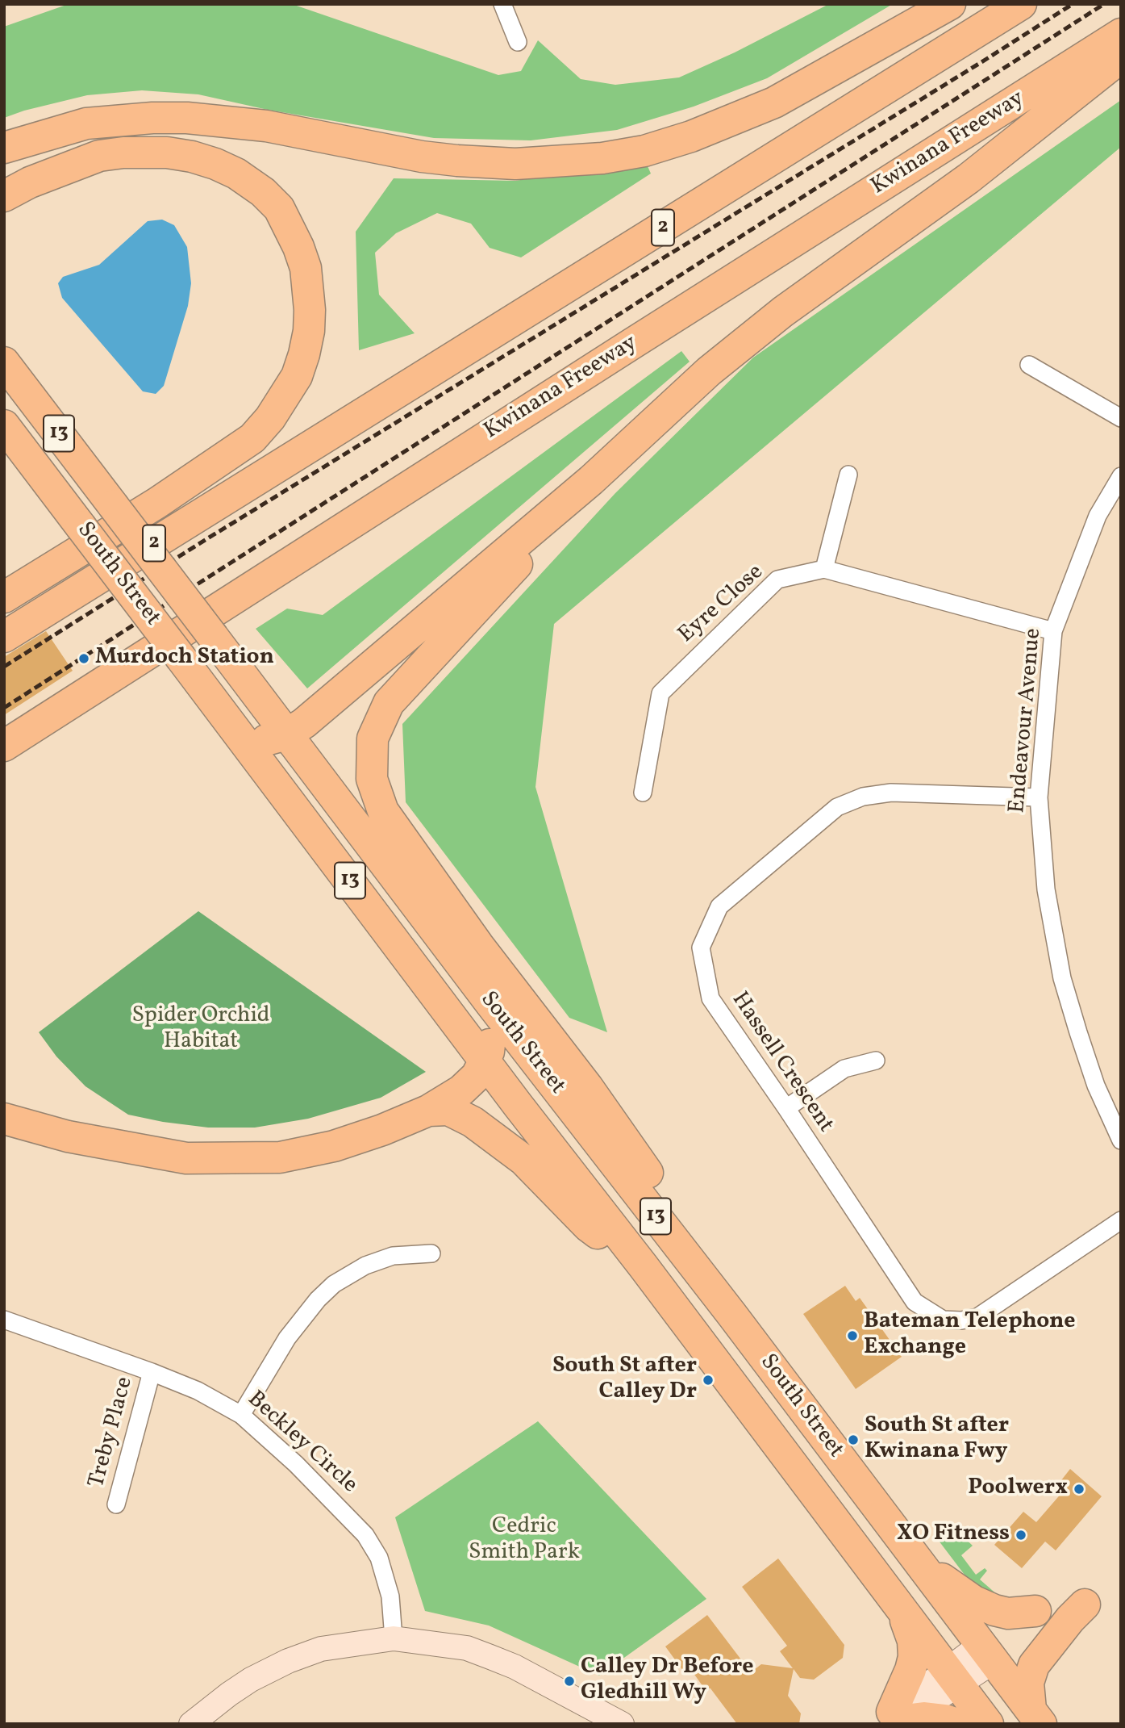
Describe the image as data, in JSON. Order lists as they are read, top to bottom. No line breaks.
{"streets":{"highway":["Kwinana Freeway","2","13","South Street"],"street":["Eyre Close","Endeavour Avenue","Hassell Crescent","Treby Place","Beckley Circle"]},"crossings":[["Eyre Close","Endeavour Avenue"],["Endeavour Avenue","Hassell Crescent"],["Treby Place","Beckley Circle"]],"parks":["Spider Orchid Habitat","Cedric Smith Park"],"places":["Murdoch Station","Bateman Telephone Exchange","South St after Calley Dr","South St after Kwinana Fwy","Poolwerx","XO Fitness","Calley Dr Before Gledhill Wy"]}
